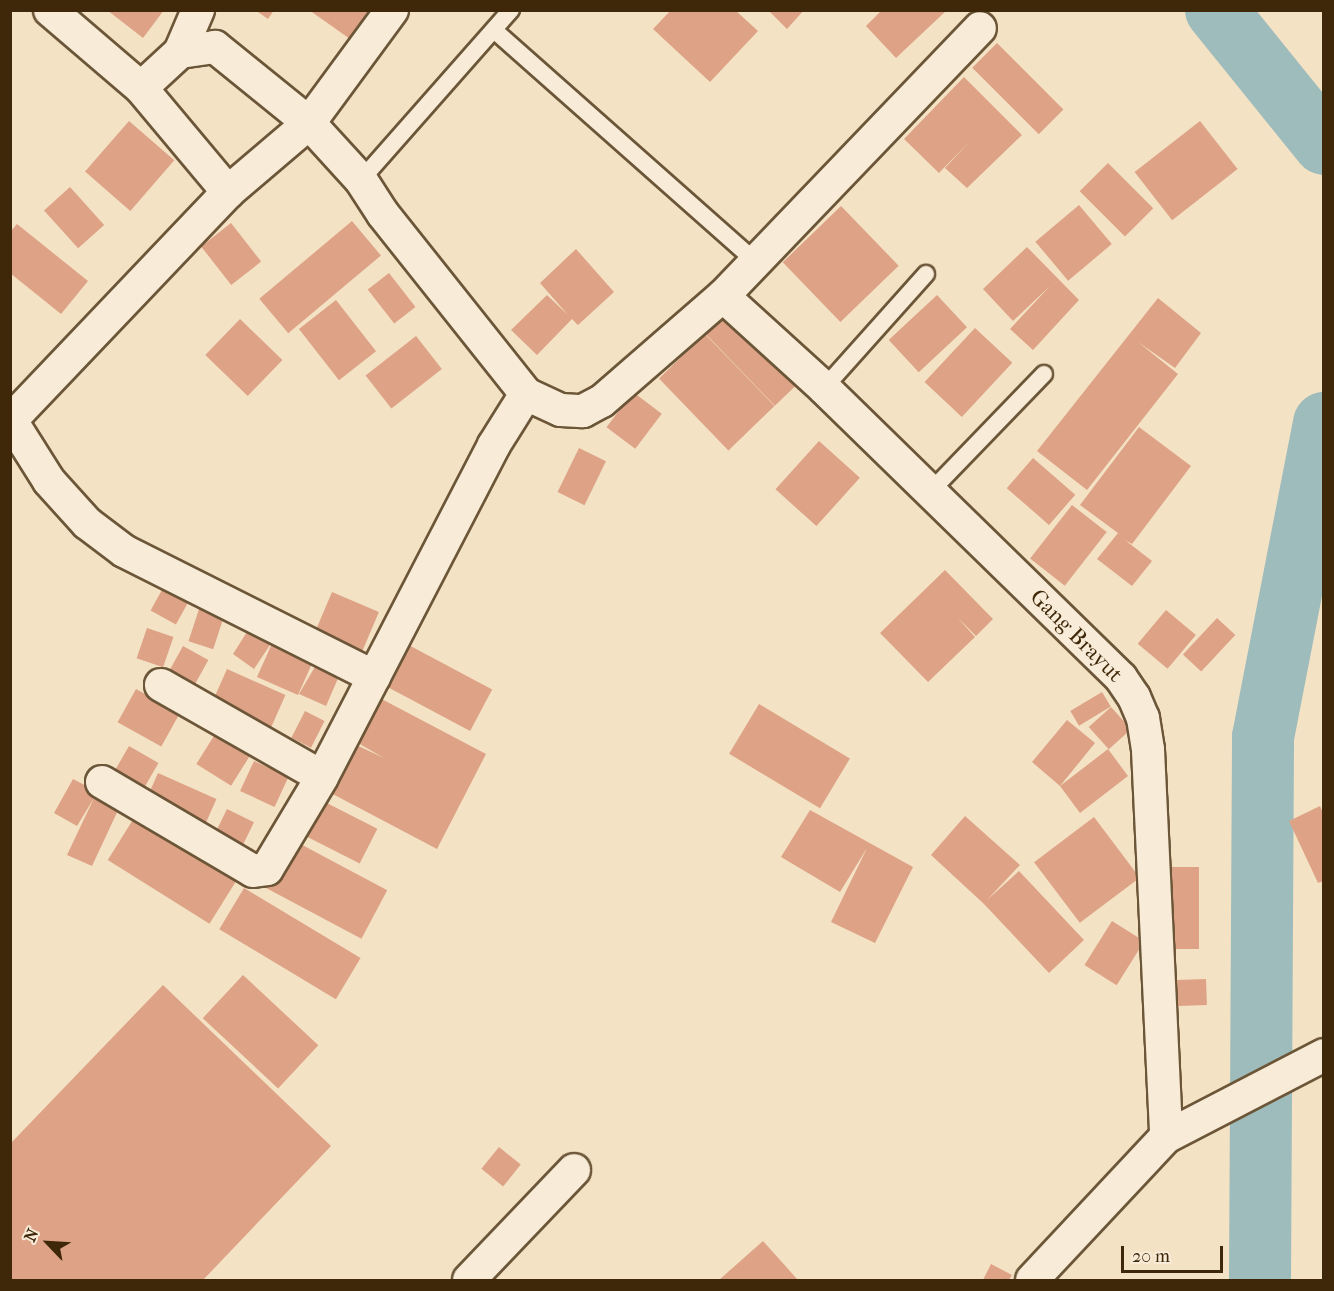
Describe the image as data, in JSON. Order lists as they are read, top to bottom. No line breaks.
{"streets":{"street":["Gang Brayut"]},"scale_bar":"20 m","north":"top left"}
